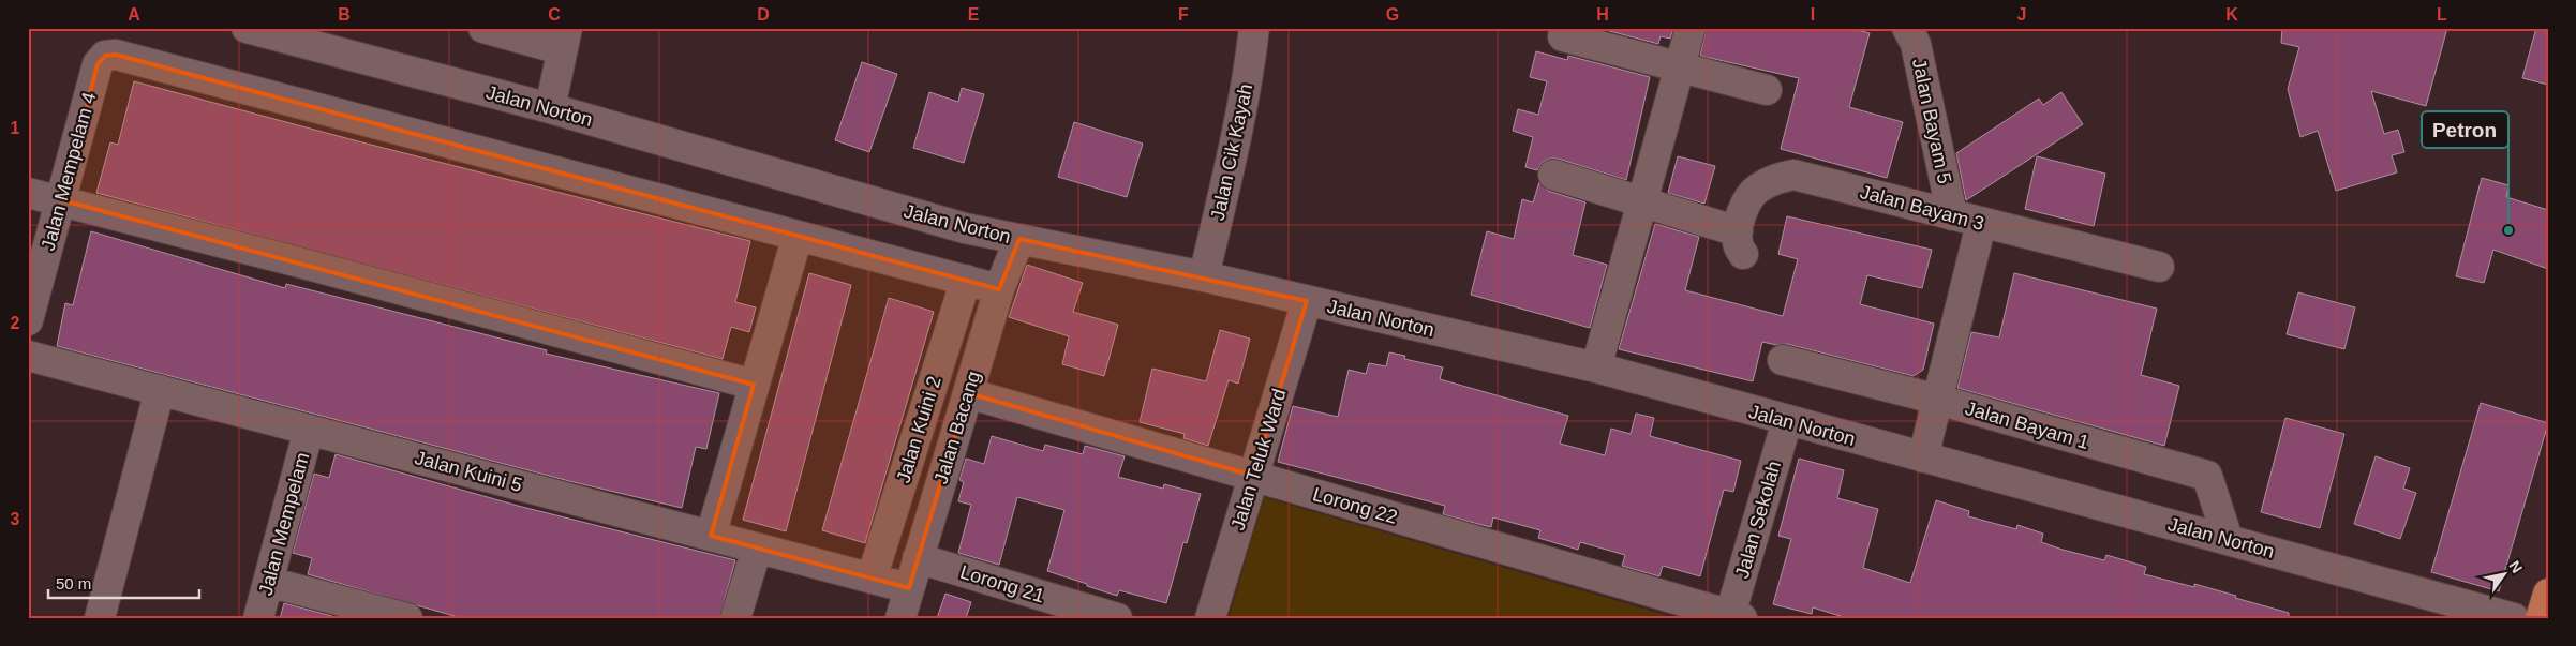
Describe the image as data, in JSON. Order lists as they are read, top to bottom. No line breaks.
{"streets":{"street":["Jalan Norton","Jalan Bayam 5","Jalan Cik Kayah","Jalan Mempelam 4","Jalan Bayam 3","Jalan Bayam 1","Jalan Bacang","Jalan Kuini 2","Jalan Teluk Ward","Jalan Kuini 5","Lorong 22","Jalan Sekolah","Jalan Mempelam","Lorong 21"]},"crossings":[["Jalan Norton","Jalan Cik Kayah"],["Jalan Norton","Jalan Bayam 1"],["Jalan Norton","Jalan Bacang"],["Jalan Norton","Jalan Teluk Ward"],["Jalan Norton","Jalan Sekolah"],["Jalan Bayam 5","Jalan Bayam 3"],["Jalan Bacang","Jalan Kuini 5"],["Jalan Bacang","Lorong 22"],["Jalan Bacang","Lorong 21"],["Jalan Kuini 2","Jalan Kuini 5"],["Jalan Teluk Ward","Lorong 22"],["Jalan Kuini 5","Jalan Mempelam"],["Lorong 22","Jalan Sekolah"]],"places":["Petron"],"scale_bar":"50 m","north":"top right","grid":{"columns":["A","B","C","D","E","F","G","H","I","J","K","L"],"rows":["1","2","3"]}}
